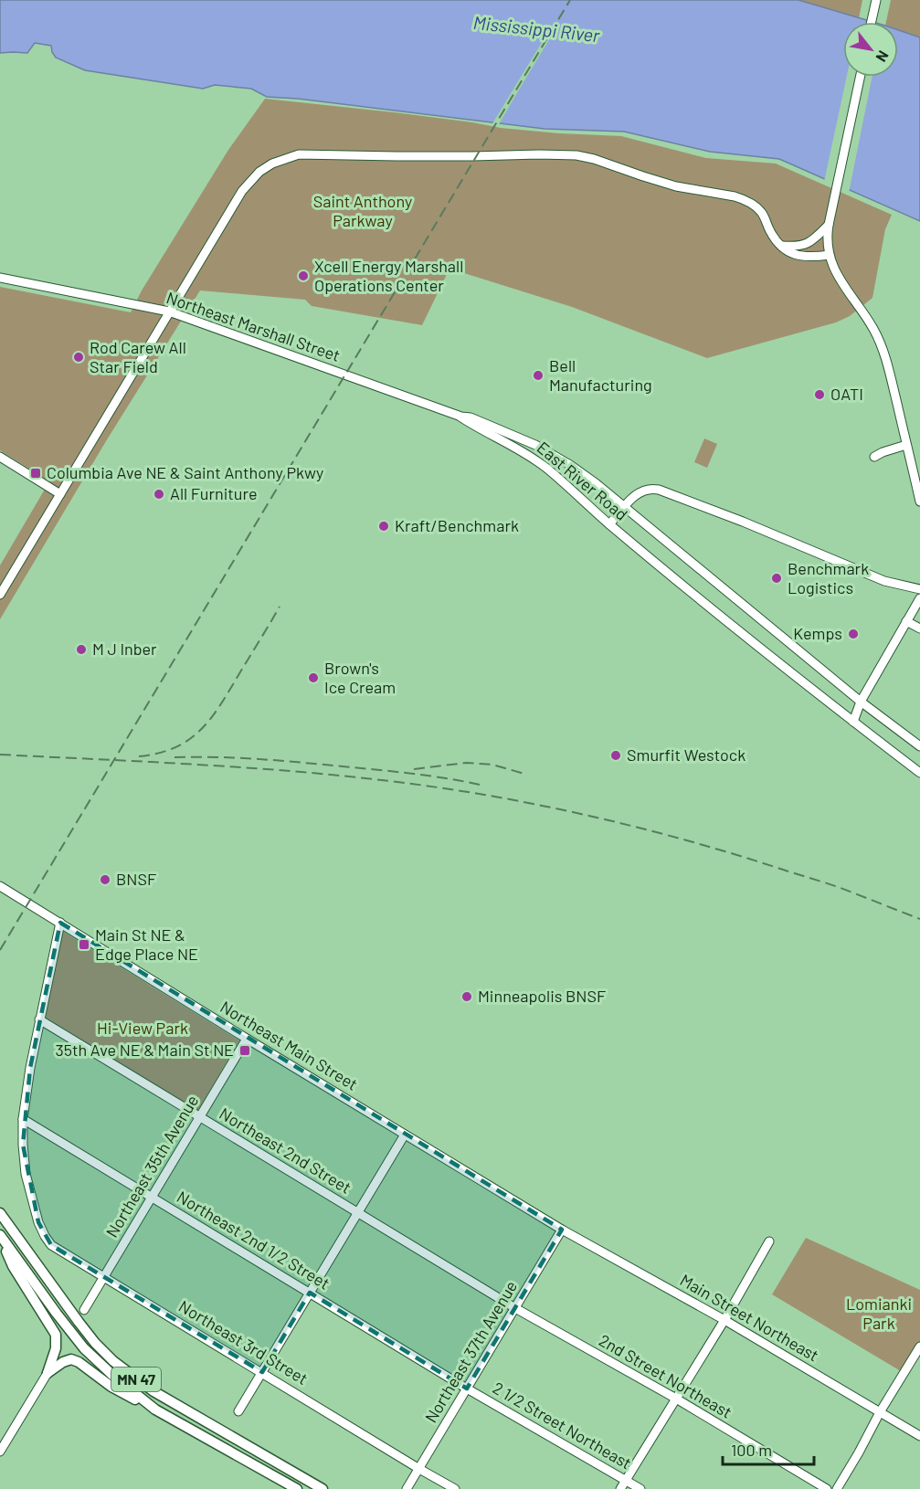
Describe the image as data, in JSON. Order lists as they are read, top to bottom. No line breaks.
{"streets":{"main road":["MN 47"],"street":["Northeast Marshall Street","East River Road","Northeast Main Street","Northeast 2nd Street","Northeast 35th Avenue","Northeast 2nd 1/2 Street","Main Street Northeast","Northeast 3rd Street","Northeast 37th Avenue","2nd Street Northeast","2 1/2 Street Northeast"]},"crossings":[["Northeast Marshall Street","East River Road"],["Northeast Main Street","Northeast 35th Avenue"],["Northeast Main Street","Main Street Northeast"],["Northeast Main Street","Northeast 37th Avenue"],["Northeast 2nd Street","Northeast 35th Avenue"],["Northeast 2nd Street","Northeast 37th Avenue"],["Northeast 2nd Street","2nd Street Northeast"],["Northeast 35th Avenue","Northeast 2nd 1/2 Street"],["Northeast 35th Avenue","Northeast 3rd Street"],["Northeast 2nd 1/2 Street","Northeast 3rd Street"],["Northeast 2nd 1/2 Street","Northeast 37th Avenue"],["Northeast 2nd 1/2 Street","2 1/2 Street Northeast"],["Main Street Northeast","Northeast 37th Avenue"],["Northeast 3rd Street","Northeast 37th Avenue"],["Northeast 37th Avenue","2nd Street Northeast"],["Northeast 37th Avenue","2 1/2 Street Northeast"]],"water":["Mississippi River"],"parks":["Saint Anthony Parkway","Hi-View Park","Lomianki Park"],"places":{"other":["Xcell Energy Marshall Operations Center","Rod Carew All Star Field","Bell Manufacturing","OATI","All Furniture","Kraft/Benchmark","Benchmark Logistics","Kemps","M J Inber","Brown's Ice Cream","Smurfit Westock","BNSF","Minneapolis BNSF"],"transit":["Columbia Ave NE & Saint Anthony Pkwy","Main St NE & Edge Place NE","35th Ave NE & Main St NE"]},"scale_bar":"100 m","north":"bottom right"}
